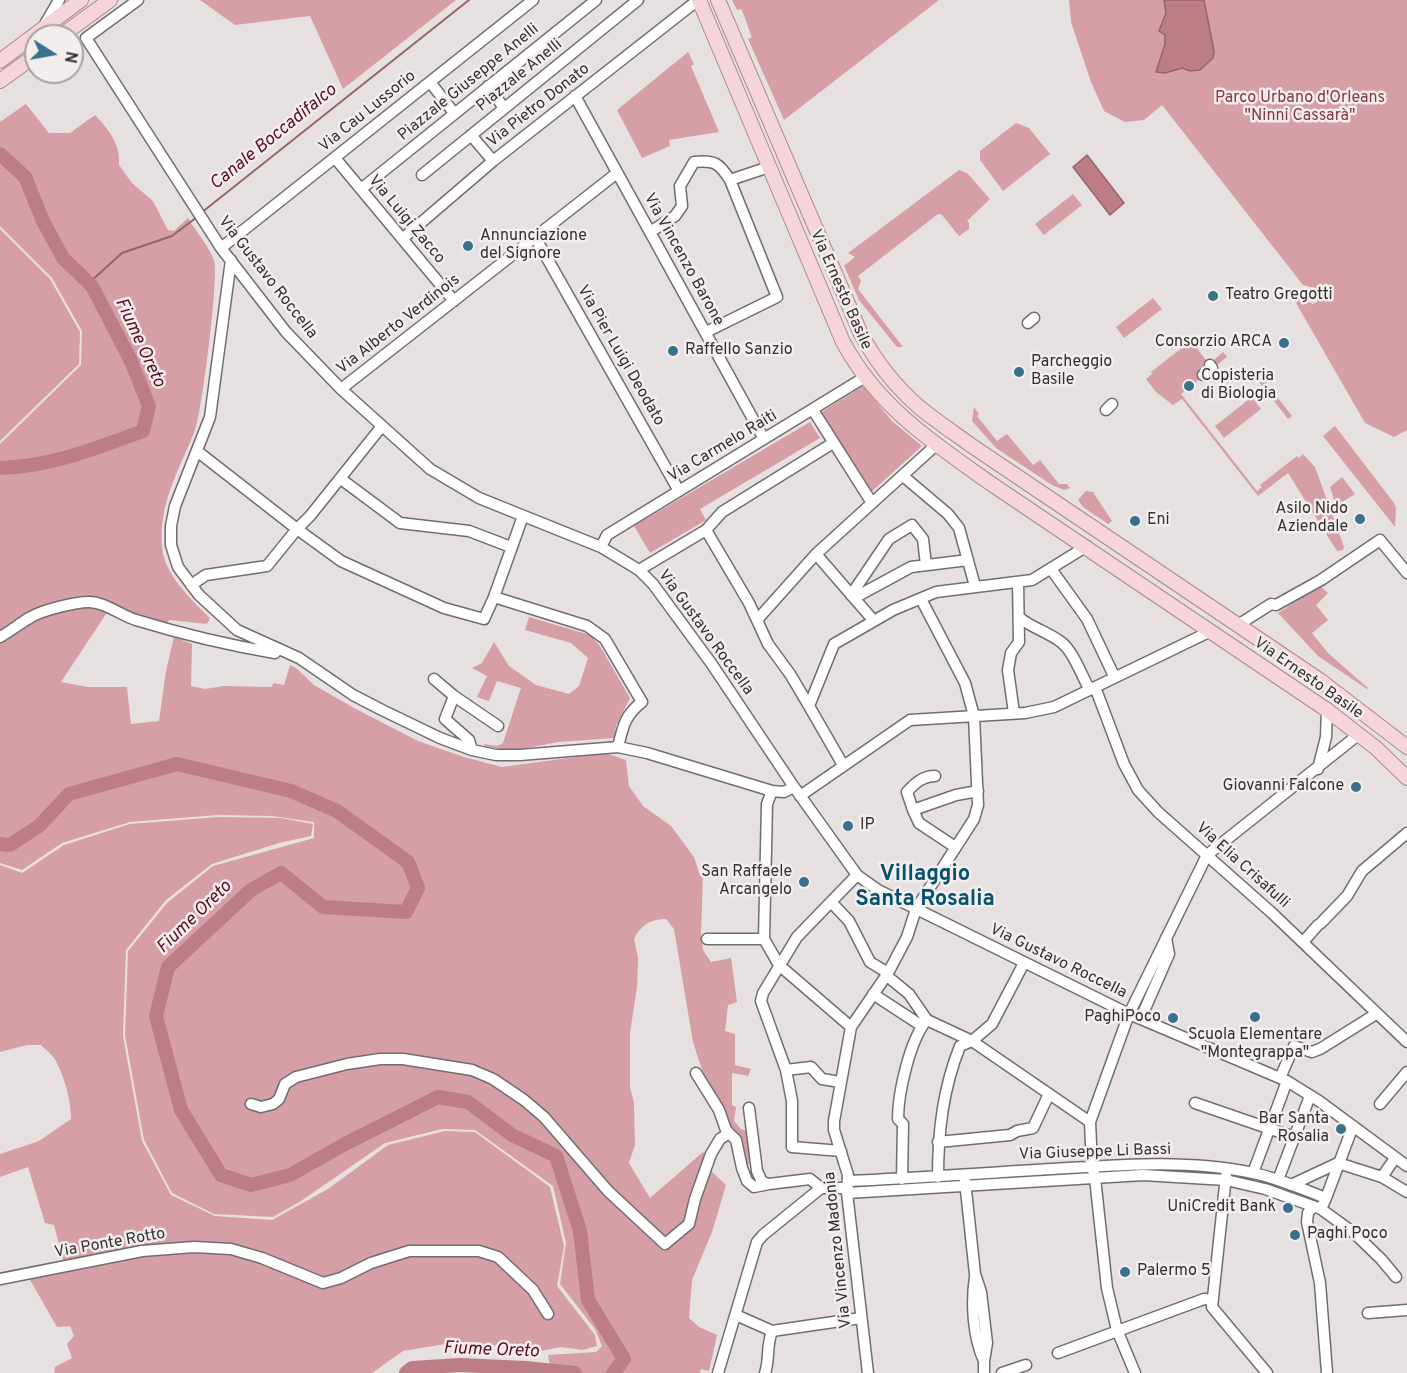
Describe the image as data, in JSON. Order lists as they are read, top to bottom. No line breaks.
{"streets":{"main road":["Via Ernesto Basile"],"street":["Piazzale Anelli","Piazzale Giuseppe Anelli","Via Pietro Donato","Via Cau Lussorio","Via Luigi Zacco","Via Vincenzo Barone","Via Gustavo Roccella","Via Alberto Verdinois","Via Pier Luigi Deodato","Via Carmelo Raiti","Via Elia Crisafulli","Via Giuseppe Li Bassi","Via Ponte Rotto","Via Vincenzo Madonia"]},"crossings":[["Piazzale Giuseppe Anelli","Via Luigi Zacco"],["Via Pietro Donato","Via Luigi Zacco"],["Via Pietro Donato","Via Vincenzo Barone"],["Via Pietro Donato","Via Ernesto Basile"],["Via Cau Lussorio","Via Luigi Zacco"],["Via Cau Lussorio","Via Gustavo Roccella"],["Via Luigi Zacco","Via Alberto Verdinois"],["Via Vincenzo Barone","Via Alberto Verdinois"],["Via Vincenzo Barone","Via Carmelo Raiti"],["Via Gustavo Roccella","Via Alberto Verdinois"],["Via Gustavo Roccella","Via Carmelo Raiti"],["Via Gustavo Roccella","Via Vincenzo Madonia"],["Via Ernesto Basile","Via Carmelo Raiti"],["Via Alberto Verdinois","Via Pier Luigi Deodato"],["Via Pier Luigi Deodato","Via Carmelo Raiti"],["Via Giuseppe Li Bassi","Via Vincenzo Madonia"]],"districts":["Villaggio Santa Rosalia"],"water":["Canale Boccadifalco","Fiume Oreto"],"parks":["Parco Urbano d'Orleans \"Ninni Cassarà\""],"places":["Annunciazione del Signore","Teatro Gregotti","Consorzio ARCA","Raffello Sanzio","Parcheggio Basile","Copisteria di Biologia","Asilo Nido Aziendale","Eni","Giovanni Falcone","IP","San Raffaele Arcangelo","Scuola Elementare \"Montegrappa\"","PaghiPoco","Bar Santa Rosalia","UniCredit Bank","Paghi Poco","Palermo 5"],"north":"right"}
